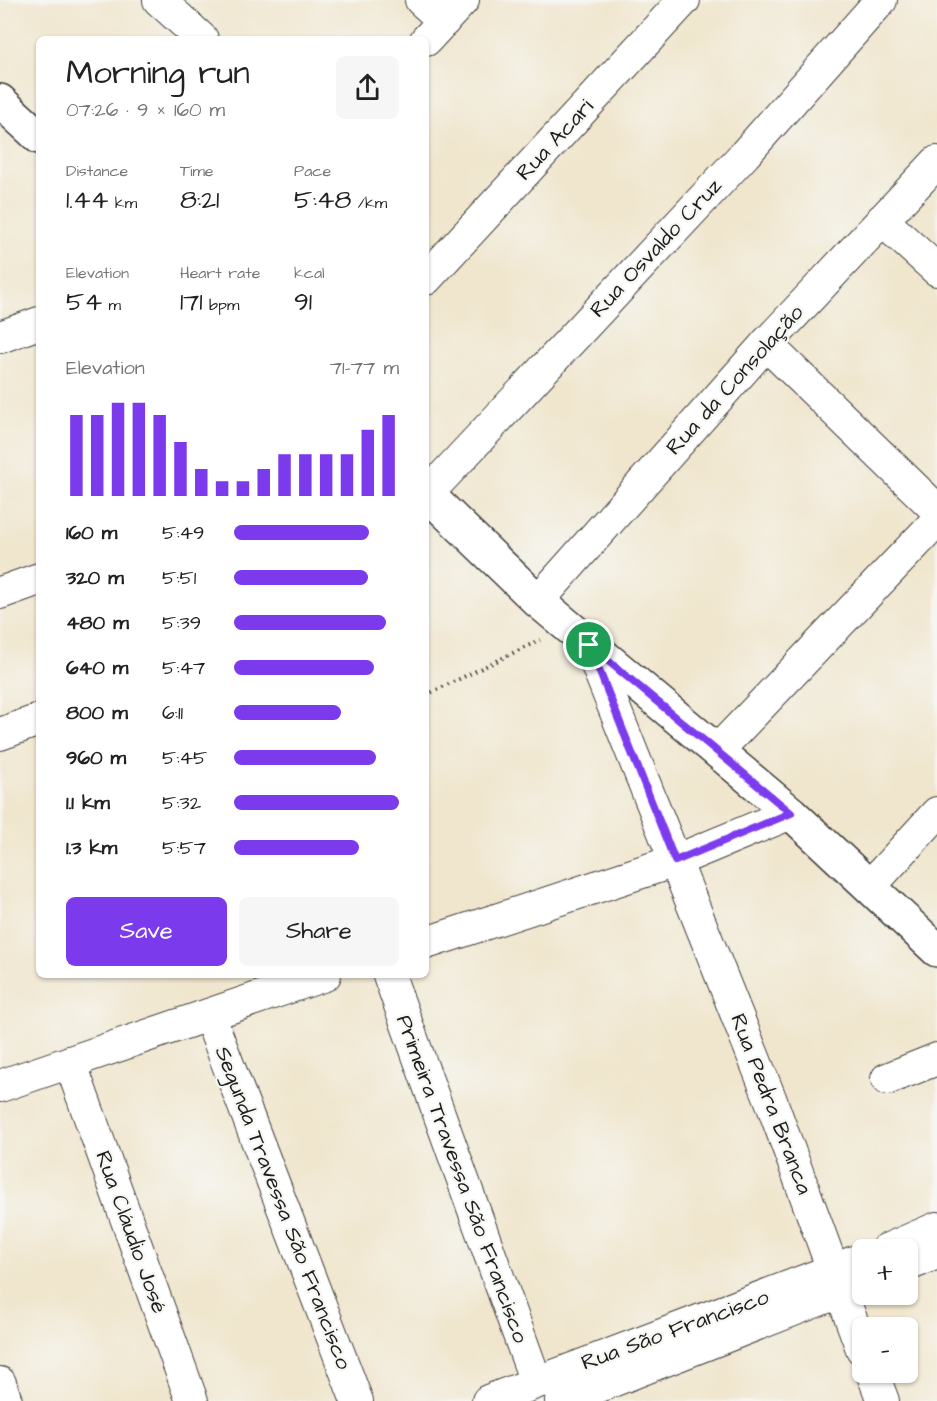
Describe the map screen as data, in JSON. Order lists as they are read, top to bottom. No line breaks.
{"streets":{"street":["Rua Acari","Rua Osvaldo Cruz","Rua da Consolação","Rua Pedra Branca","Primeira Travessa São Francisco","Segunda Travessa São Francisco","Rua Cláudio José","Rua São Francisco"]},"crossings":[["Rua Pedra Branca","Rua São Francisco"],["Primeira Travessa São Francisco","Rua São Francisco"]],"page":{"heading":["Morning run","07:26 · 9 × 160 m"],"stats":[["Distance","1.44 km"],["Time","8:21"],["Pace","5:48 /km"],["Elevation","54 m"],["Heart rate","171 bpm"],["kcal","91"]],"chart":["Elevation","71–77 m"],"list":[{"name":"160 m","note":"5:49"},{"name":"320 m","note":"5:51"},{"name":"480 m","note":"5:39"},{"name":"640 m","note":"5:47"},{"name":"800 m","note":"6:11"},{"name":"960 m","note":"5:45"},{"name":"1.1 km","note":"5:32"},{"name":"1.3 km","note":"5:57"}],"buttons":["Save","Share"],"map_buttons":["+","−"]}}
